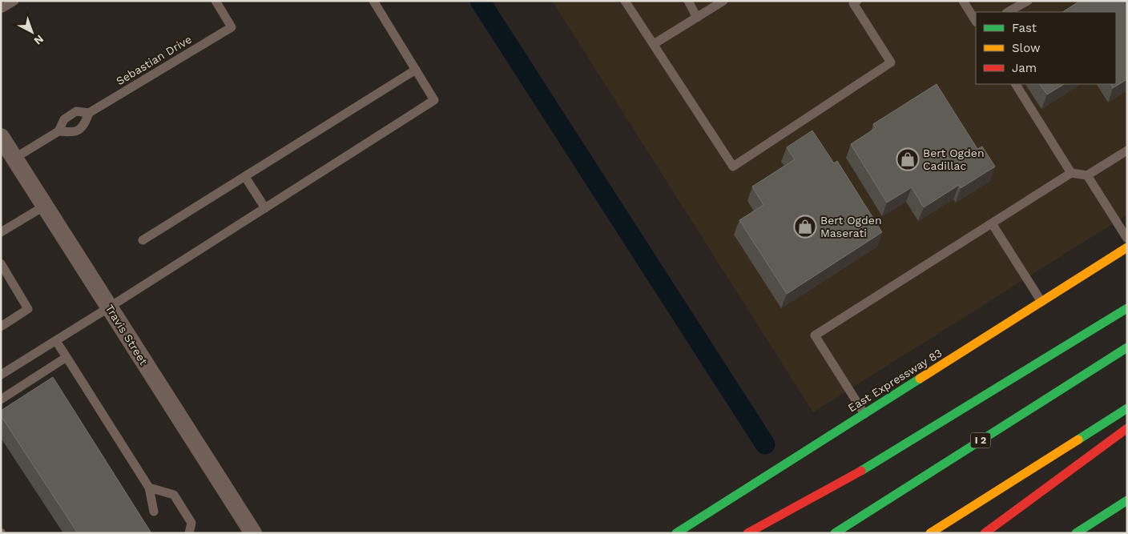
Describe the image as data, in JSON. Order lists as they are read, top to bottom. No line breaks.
{"streets":{"main road":["East Expressway 83","I 2"],"street":["Travis Street"],"lane":["Sebastian Drive"]},"crossings":[["Sebastian Drive","Travis Street"]],"places":{"shop":["Bert Ogden Cadillac","Bert Ogden Maserati"]},"legend":["Fast","Slow","Jam"],"north":"bottom right"}
